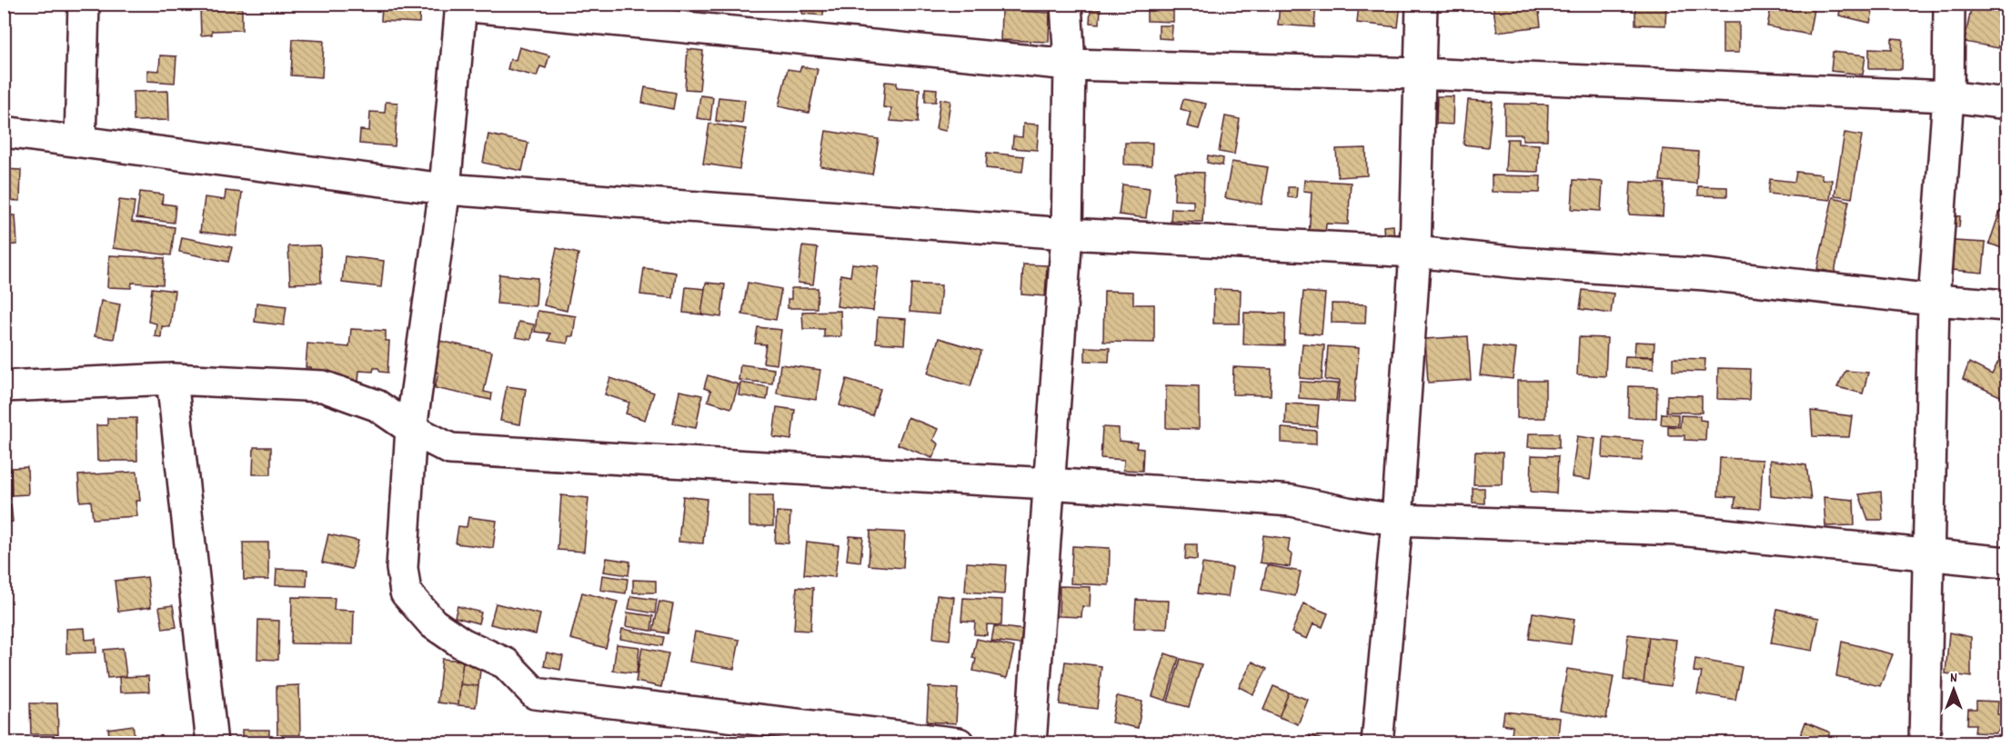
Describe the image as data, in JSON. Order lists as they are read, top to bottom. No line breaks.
{"north":"top"}
